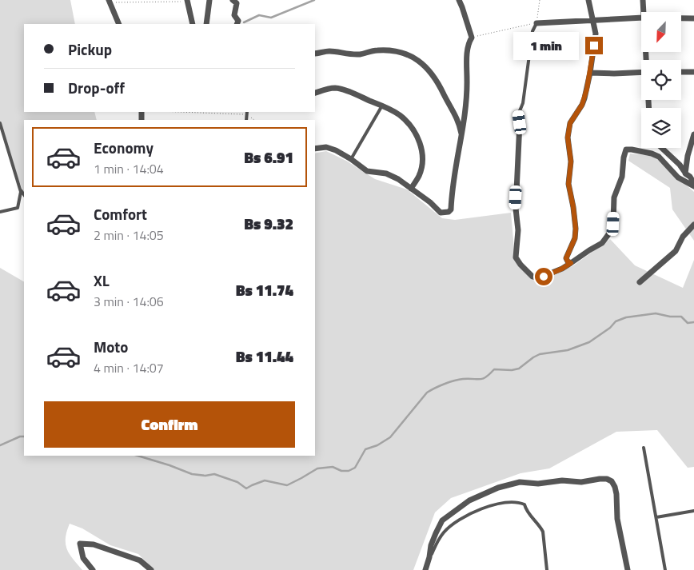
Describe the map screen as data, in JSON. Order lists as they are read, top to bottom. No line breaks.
{"north":"bottom left","page":{"banner":["Pickup","Drop-off"],"bubble":"1 min","list":[{"name":"Economy","note":"1 min · 14:04","value":"Bs 6.91"},{"name":"Comfort","note":"2 min · 14:05","value":"Bs 9.32"},{"name":"XL","note":"3 min · 14:06","value":"Bs 11.74"},{"name":"Moto","note":"4 min · 14:07","value":"Bs 11.44"}],"buttons":"Confirm"}}
